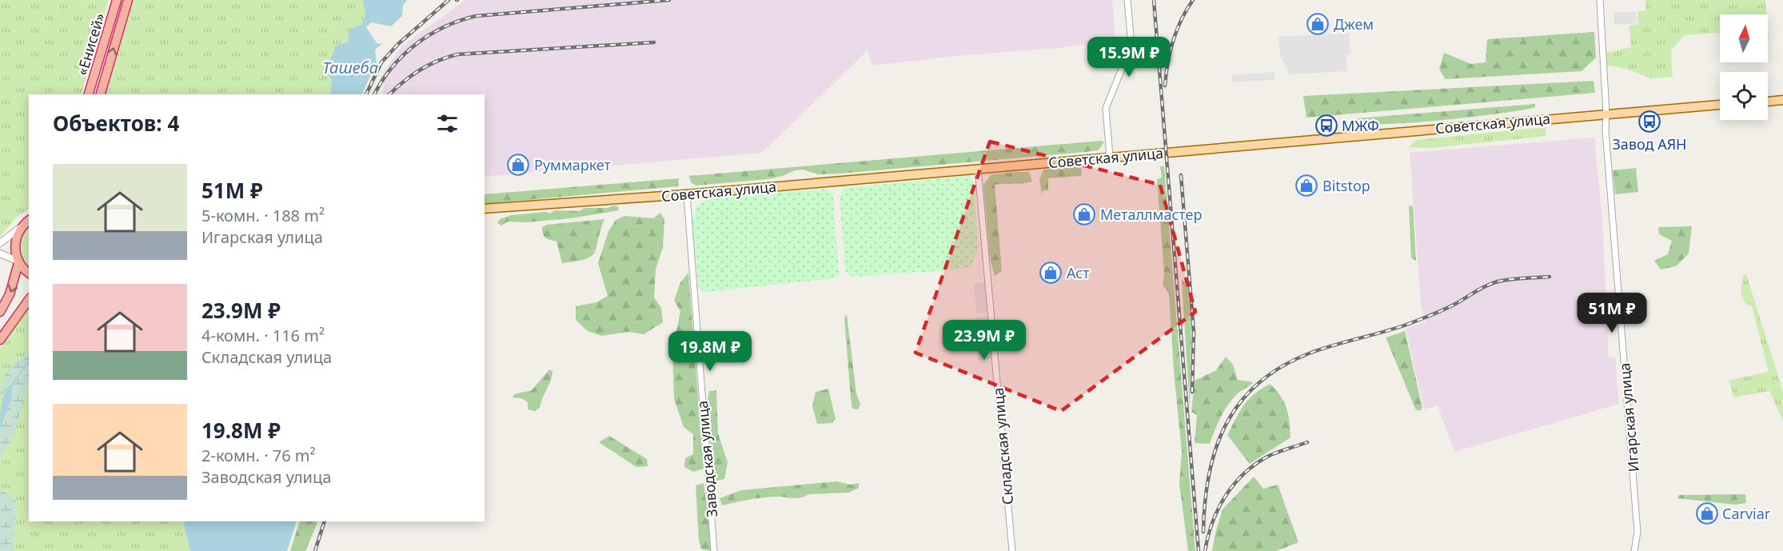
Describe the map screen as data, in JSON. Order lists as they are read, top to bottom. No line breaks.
{"streets":{"highway":["«Енисей»"],"main road":["Советская улица"],"street":["Игарская улица","Складская улица","Заводская улица"]},"crossings":[["Советская улица","Игарская улица"],["Советская улица","Складская улица"],["Советская улица","Заводская улица"]],"water":["Ташеба"],"places":{"shop":["Джем","Руммаркет","Bitstop","Металлмастер","Аст","Carviar"],"bus stop":["Завод АЯН","МЖФ"]},"north":"top","page":{"price":["15.9M ₽","51M ₽","23.9M ₽","19.8M ₽"],"heading":"Объектов: 4","list":[{"name":"51M ₽","note":"5-комн. · 188 m² · Игарская улица"},{"name":"23.9M ₽","note":"4-комн. · 116 m² · Складская улица"},{"name":"19.8M ₽","note":"2-комн. · 76 m² · Заводская улица"}]}}
